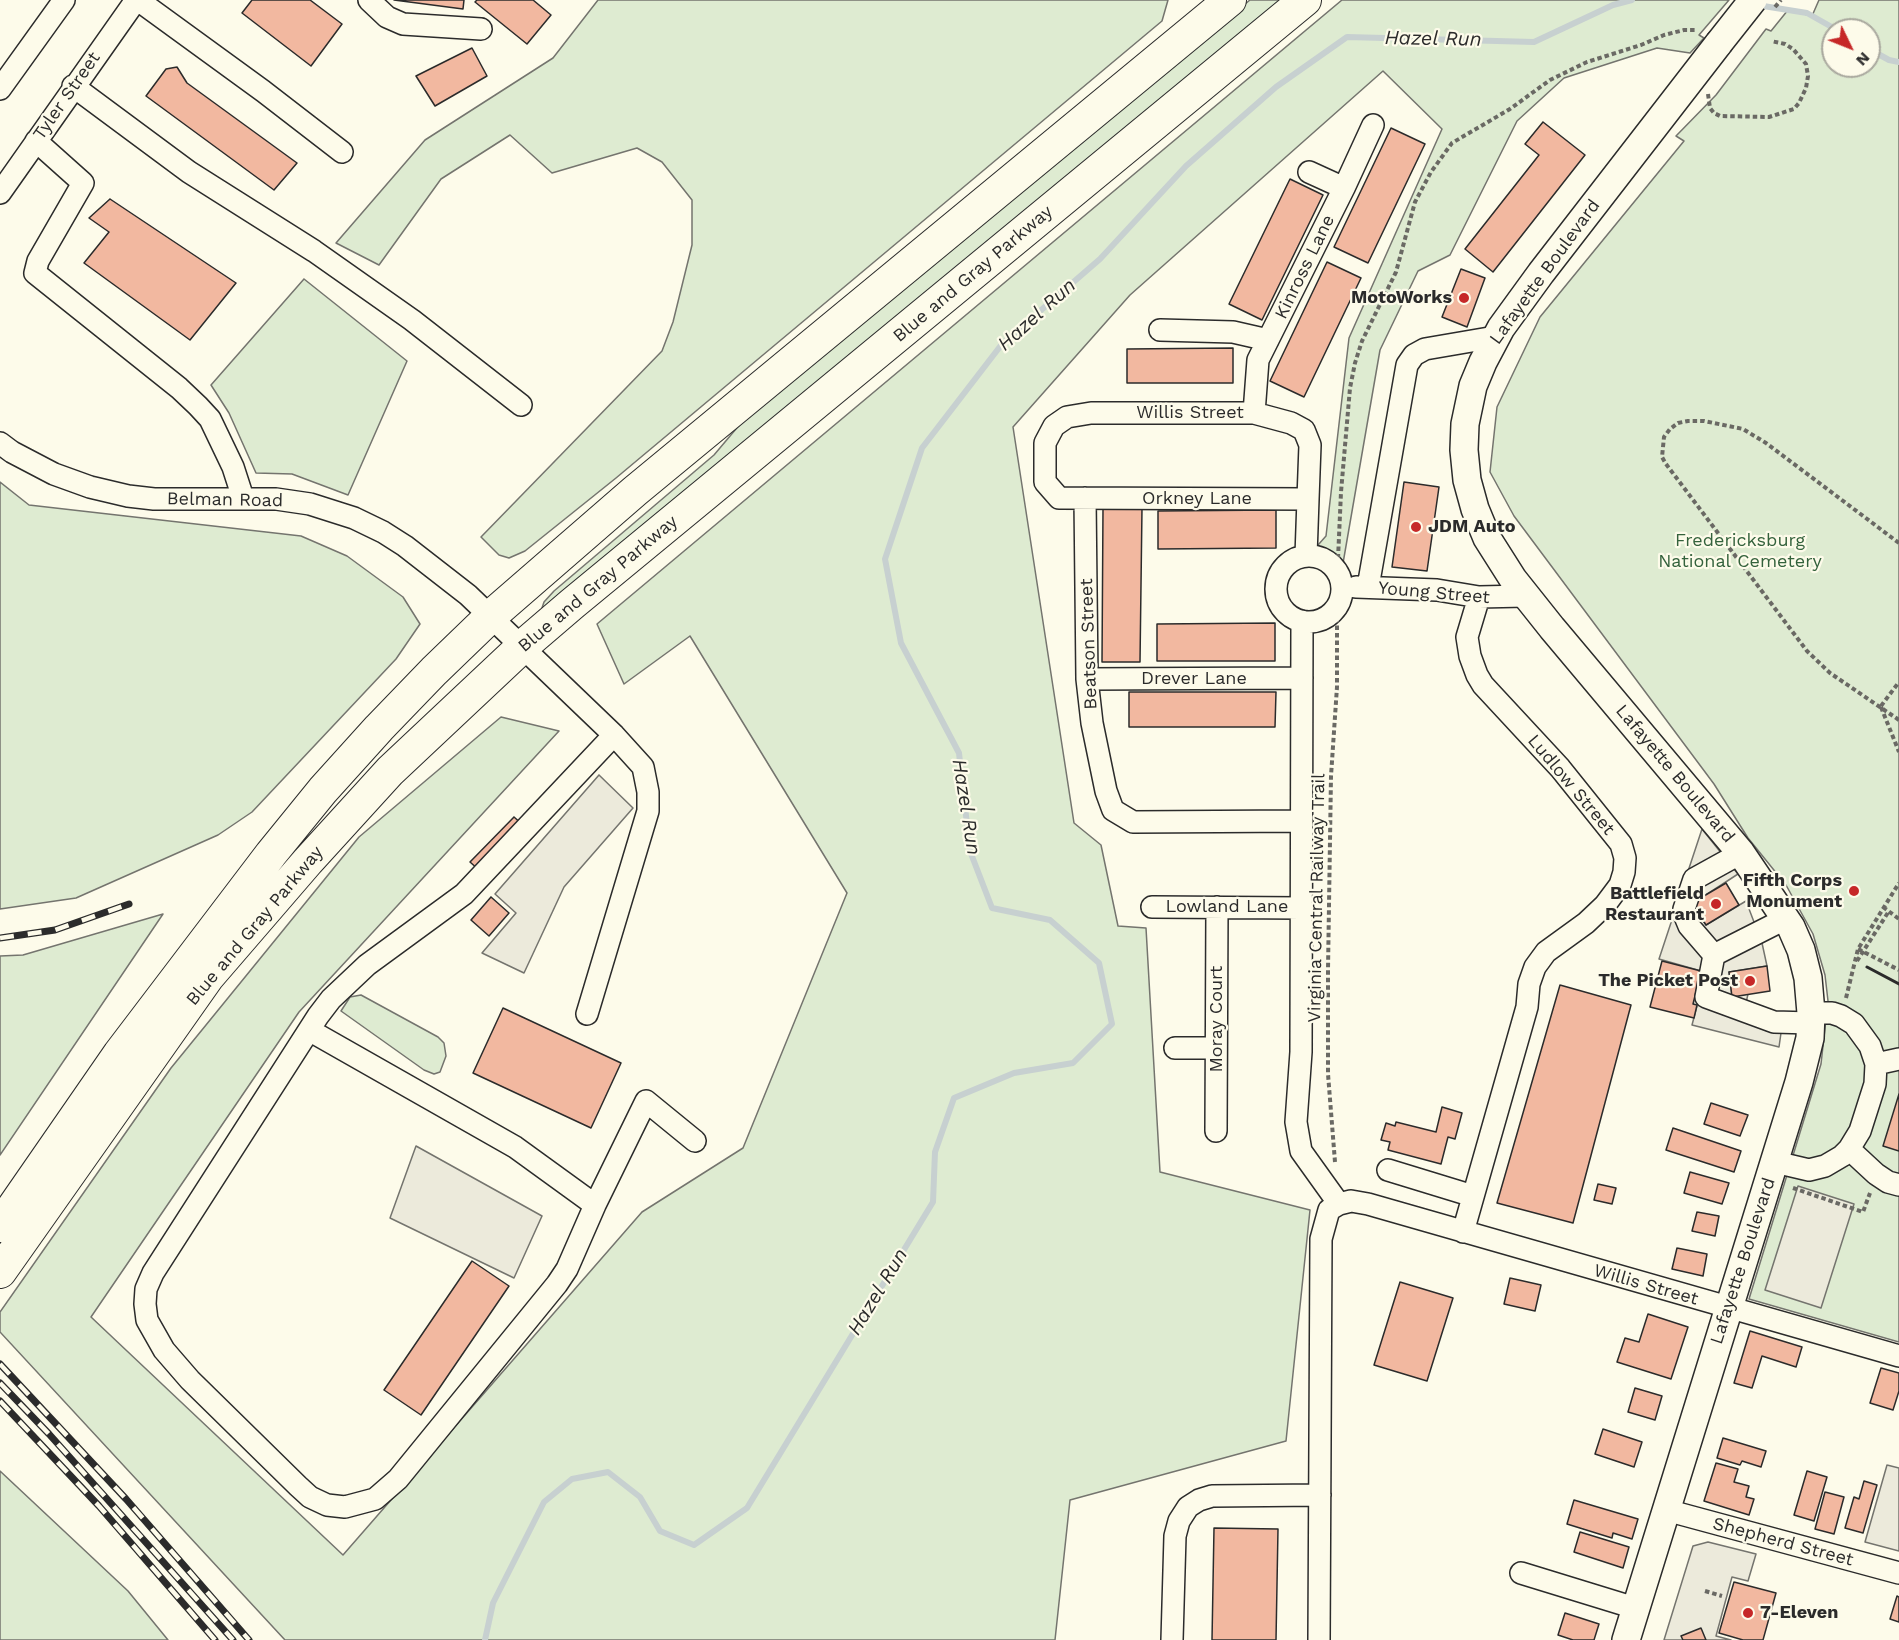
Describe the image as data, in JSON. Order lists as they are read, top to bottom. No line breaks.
{"streets":{"highway":["Blue and Gray Parkway"],"main road":["Lafayette Boulevard"],"street":["Tyler Street","Kinross Lane","Willis Street","Orkney Lane","Belman Road","Young Street","Beatson Street","Drever Lane","Ludlow Street","Lowland Lane","Moray Court","Shepherd Street"],"path":["Virginia Central Railway Trail"]},"crossings":[["Kinross Lane","Willis Street"],["Lafayette Boulevard","Willis Street"],["Lafayette Boulevard","Young Street"],["Lafayette Boulevard","Shepherd Street"],["Blue and Gray Parkway","Belman Road"],["Willis Street","Orkney Lane"],["Willis Street","Young Street"],["Willis Street","Beatson Street"],["Willis Street","Ludlow Street"],["Orkney Lane","Beatson Street"],["Young Street","Ludlow Street"],["Beatson Street","Drever Lane"],["Lowland Lane","Moray Court"]],"water":["Hazel Run"],"parks":["Fredericksburg National Cemetery"],"places":["MotoWorks","JDM Auto","Fifth Corps Monument","Battlefield Restaurant","The Picket Post","7-Eleven"],"north":"bottom right"}
